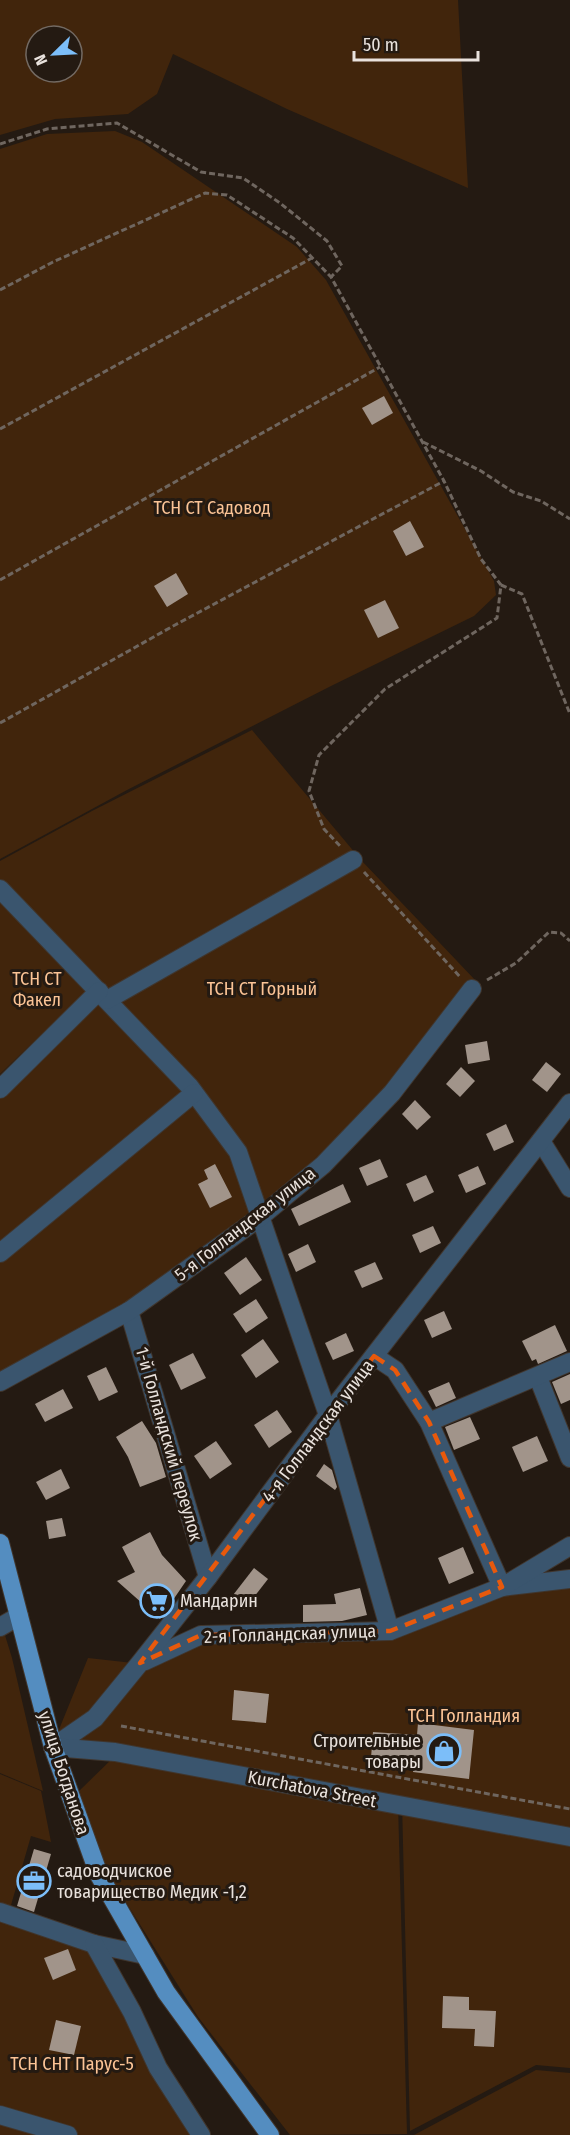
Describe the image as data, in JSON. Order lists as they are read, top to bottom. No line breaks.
{"streets":{"main road":["улица Богданова"],"street":["5-я Голландская улица","4-я Голландская улица","1-й Голландский переулок","2-я Голландская улица","Kurchatova Street"]},"crossings":[["5-я Голландская улица","1-й Голландский переулок"],["4-я Голландская улица","1-й Голландский переулок"],["4-я Голландская улица","2-я Голландская улица"],["4-я Голландская улица","улица Богданова"],["4-я Голландская улица","Kurchatova Street"],["улица Богданова","Kurchatova Street"]],"parks":["ТСН СТ Садовод","ТСН СТ Факел","ТСН СТ Горный","ТСН Голландия","ТСН СНТ Парус-5"],"places":{"supermarket":["Мандарин"],"shop":["Строительные товары"],"office":["садоводчиское товарищество Медик -1,2"]},"scale_bar":"50 m","north":"bottom left"}
